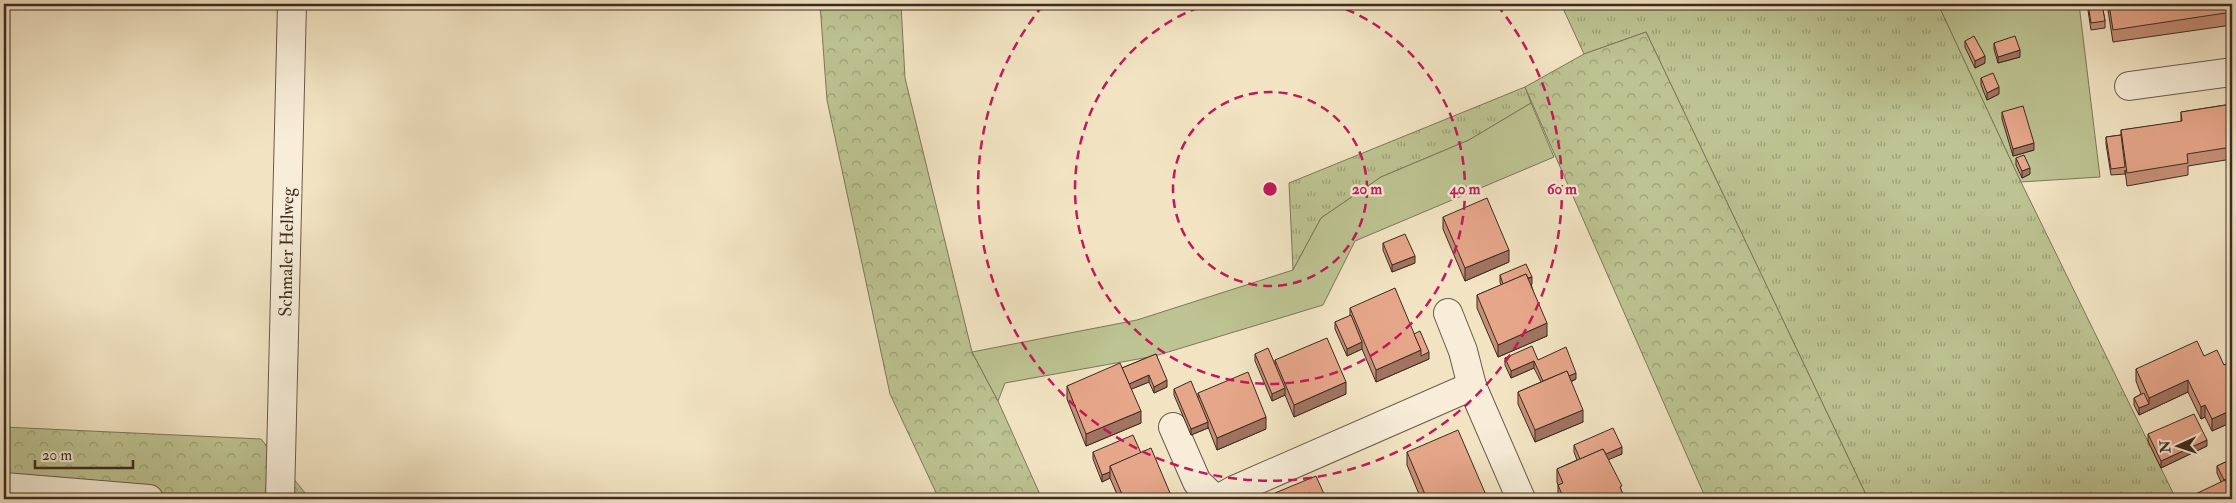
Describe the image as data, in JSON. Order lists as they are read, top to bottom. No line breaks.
{"streets":{"street":["Schmaler Hellweg"]},"scale_bar":"20 m","north":"left","rings":["20 m","40 m","60 m"]}
